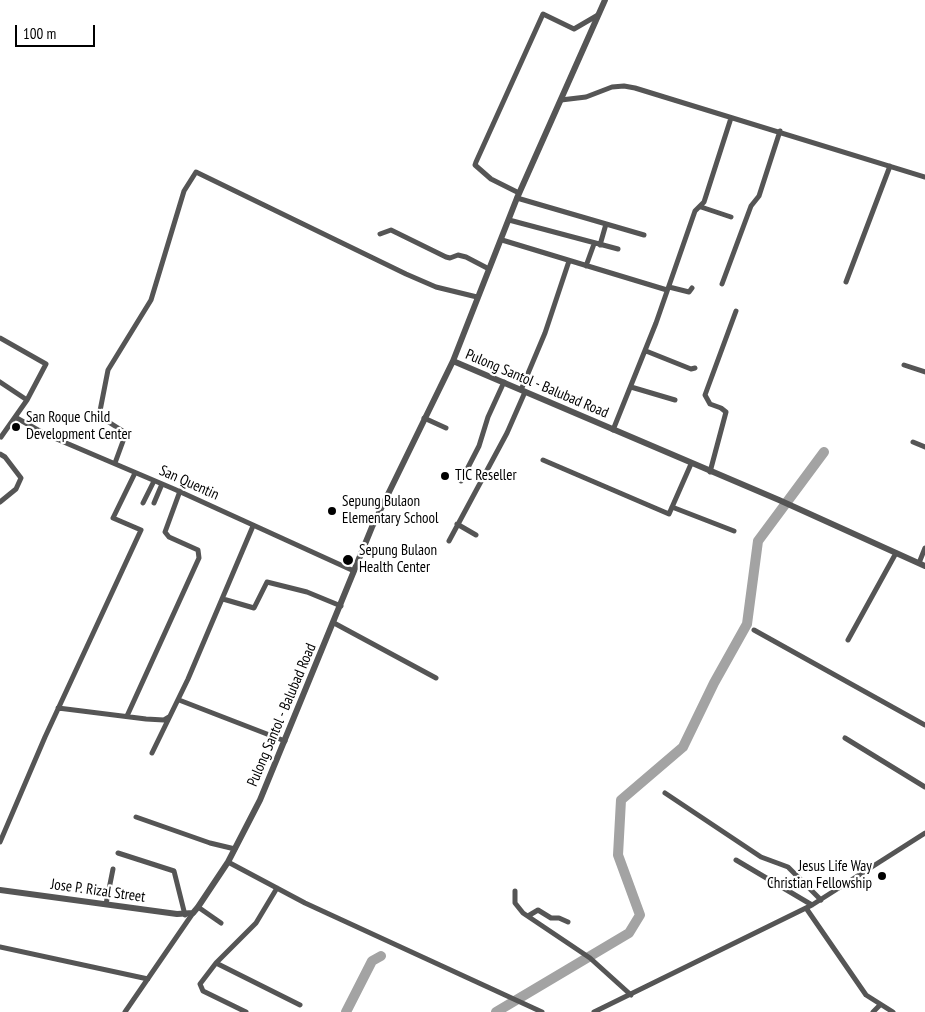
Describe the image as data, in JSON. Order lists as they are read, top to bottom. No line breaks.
{"streets":{"street":["Pulong Santol - Balubad Road","San Quentin","Jose P. Rizal Street"]},"crossings":[["Pulong Santol - Balubad Road","San Quentin"],["Pulong Santol - Balubad Road","Jose P. Rizal Street"]],"places":["San Roque Child Development Center","TIC Reseller","Sepung Bulaon Elementary School","Sepung Bulaon Health Center","Jesus Life Way Christian Fellowship"],"scale_bar":"100 m"}
